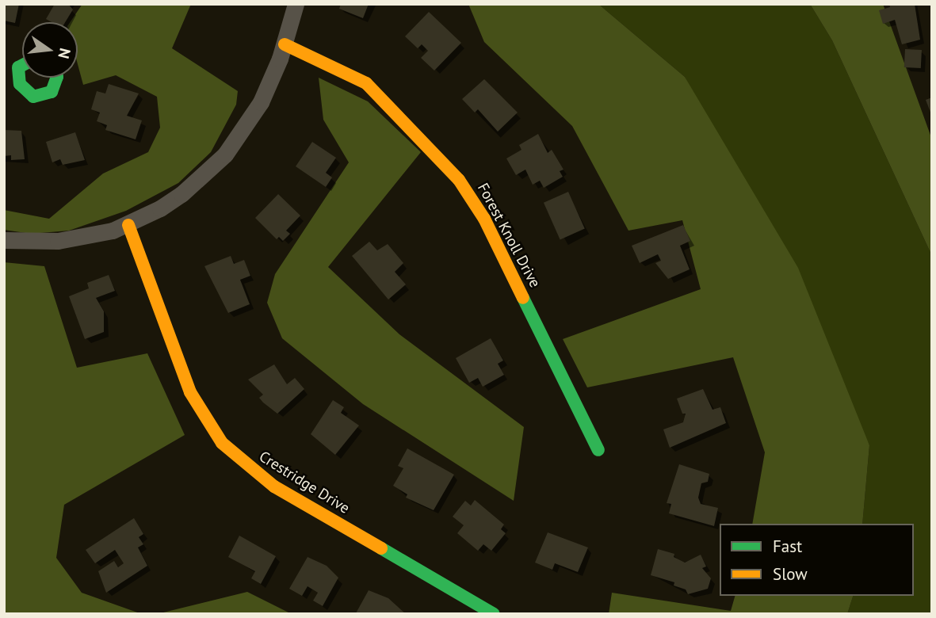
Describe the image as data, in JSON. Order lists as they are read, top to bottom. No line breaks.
{"streets":{"street":["Forest Knoll Drive","Crestridge Drive"]},"legend":["Fast","Slow"],"north":"right"}
